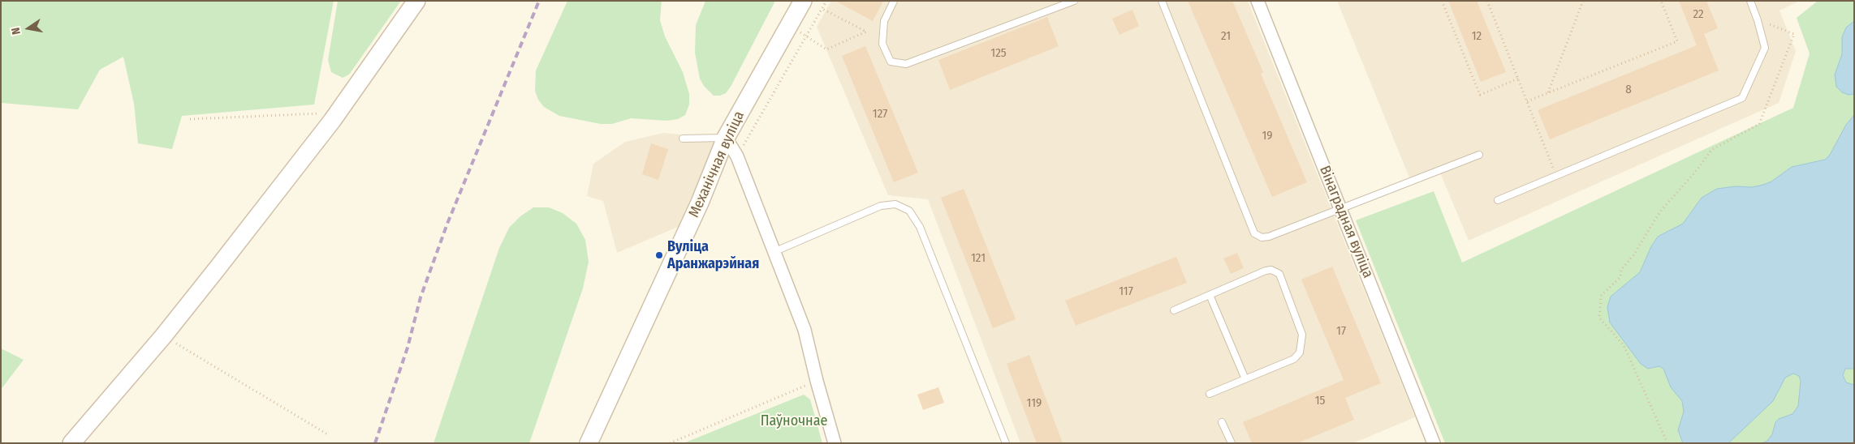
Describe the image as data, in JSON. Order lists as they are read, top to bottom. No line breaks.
{"streets":{"street":["Механічная вуліца","Вінаградная вуліца"]},"parks":["Паўночнае"],"places":["Вуліца Аранжарэйная"],"house_numbers":["22","21","12","125","8","127","19","121","117","17","15","119"],"north":"left"}
